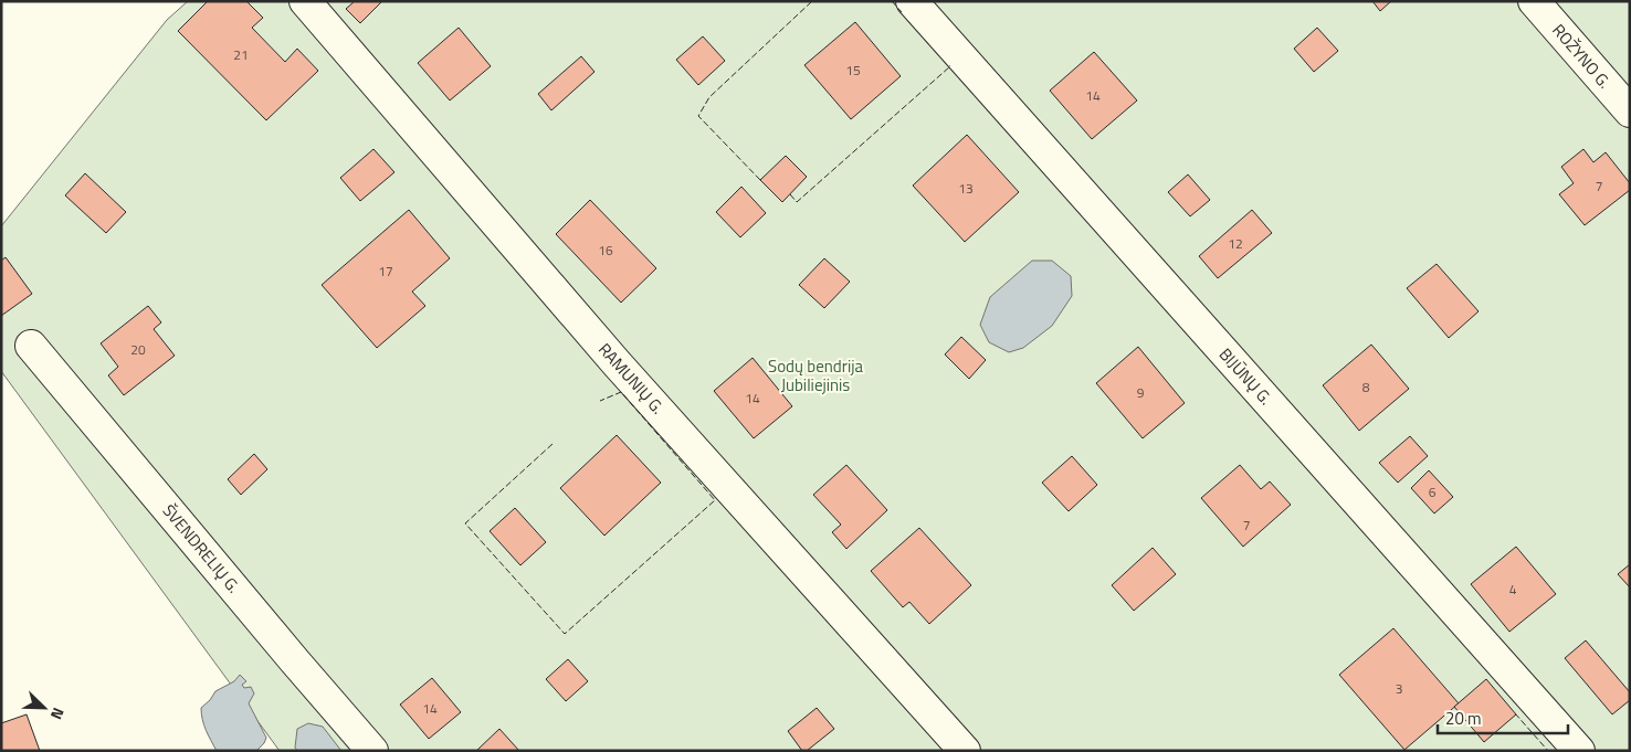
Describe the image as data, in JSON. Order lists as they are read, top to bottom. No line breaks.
{"streets":{"street":["ROŽYNO G.","BIJŪNŲ G.","RAMUNIŲ G.","ŠVENDRELIŲ G."]},"parks":["Sodų bendrija Jubiliejinis"],"house_numbers":["21","15","14","7","13","12","16","17","20","8","9","14","6","7","4","3","14"],"scale_bar":"20 m","north":"bottom right"}
